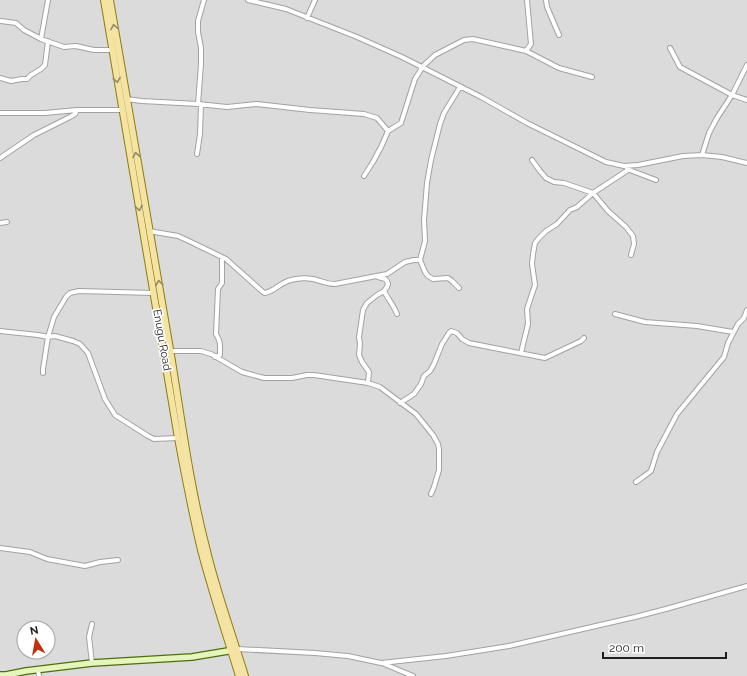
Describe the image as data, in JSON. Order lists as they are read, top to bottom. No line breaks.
{"streets":{"main road":["Enugu Road"]},"scale_bar":"200 m","north":"top"}
